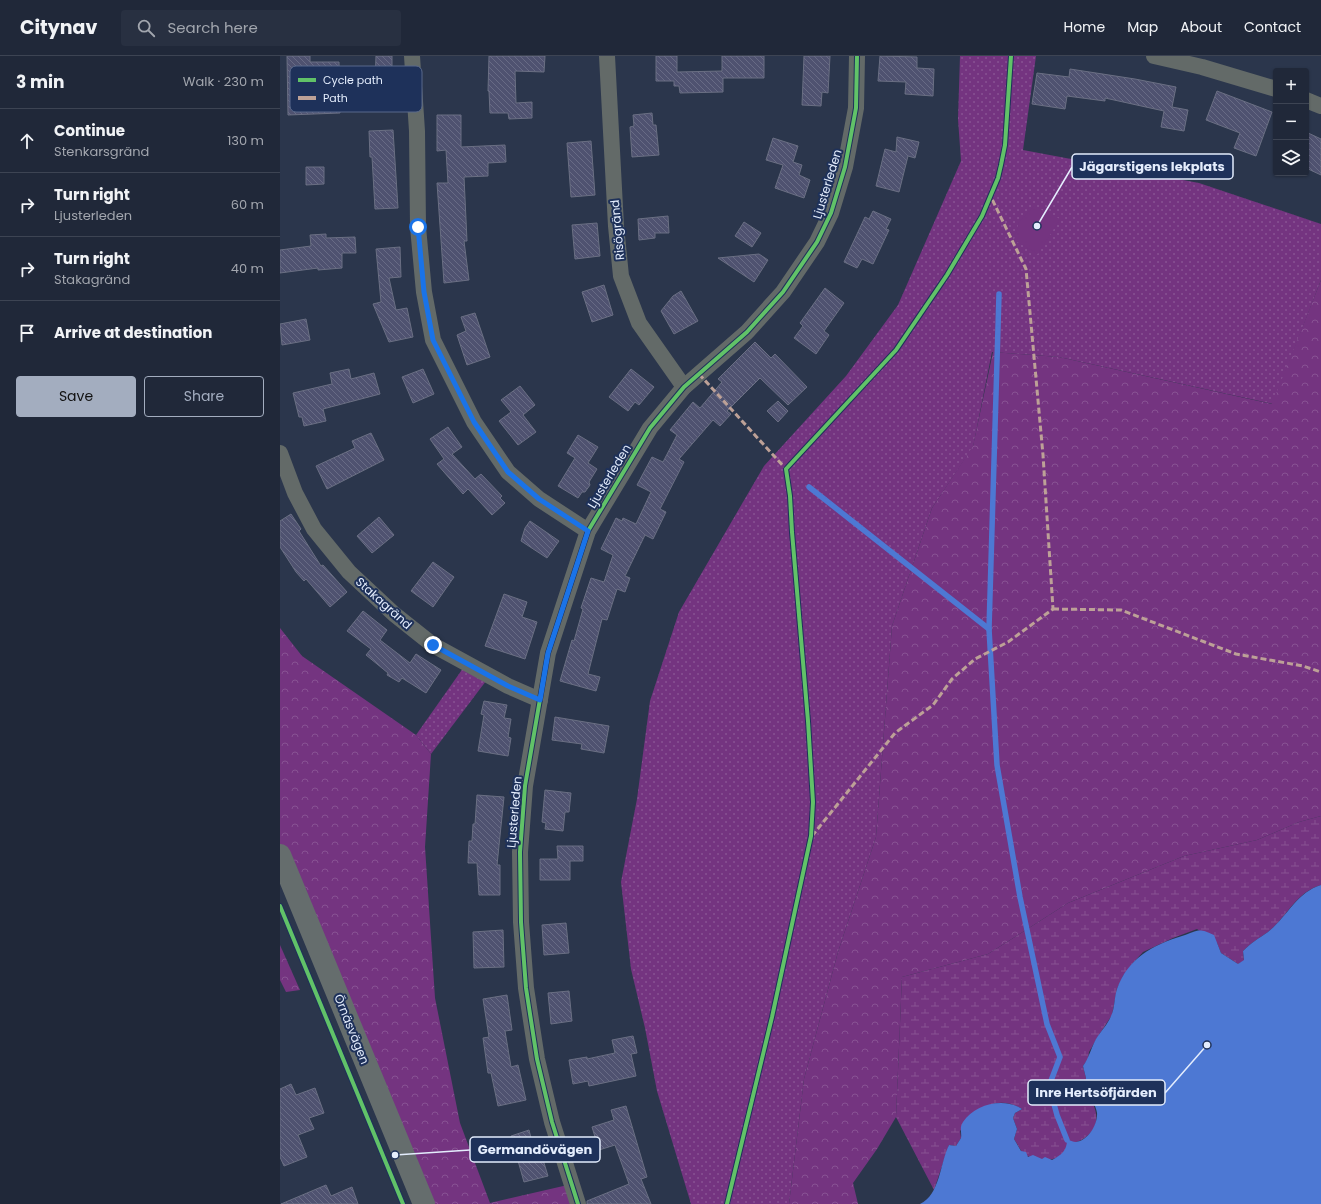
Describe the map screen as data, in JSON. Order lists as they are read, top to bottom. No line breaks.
{"streets":{"street":["Ljusterleden","Risögränd","Stakagränd","Örnäsvägen"]},"crossings":[["Ljusterleden","Risögränd"],["Ljusterleden","Stakagränd"]],"places":["Jägarstigens lekplats","Inre Hertsöfjärden","Germandövägen"],"legend":["Cycle path","Path"],"page":{"header":"Citynav","search":"Search here","nav":["Home","Map","About","Contact"],"heading":["3 min","Walk · 230 m"],"map_buttons":["+","−"],"list":[["Continue","Stenkarsgränd","130 m"],["Turn right","Ljusterleden","60 m"],["Turn right","Stakagränd","40 m"],"Arrive at destination"],"buttons":["Save","Share"]}}
